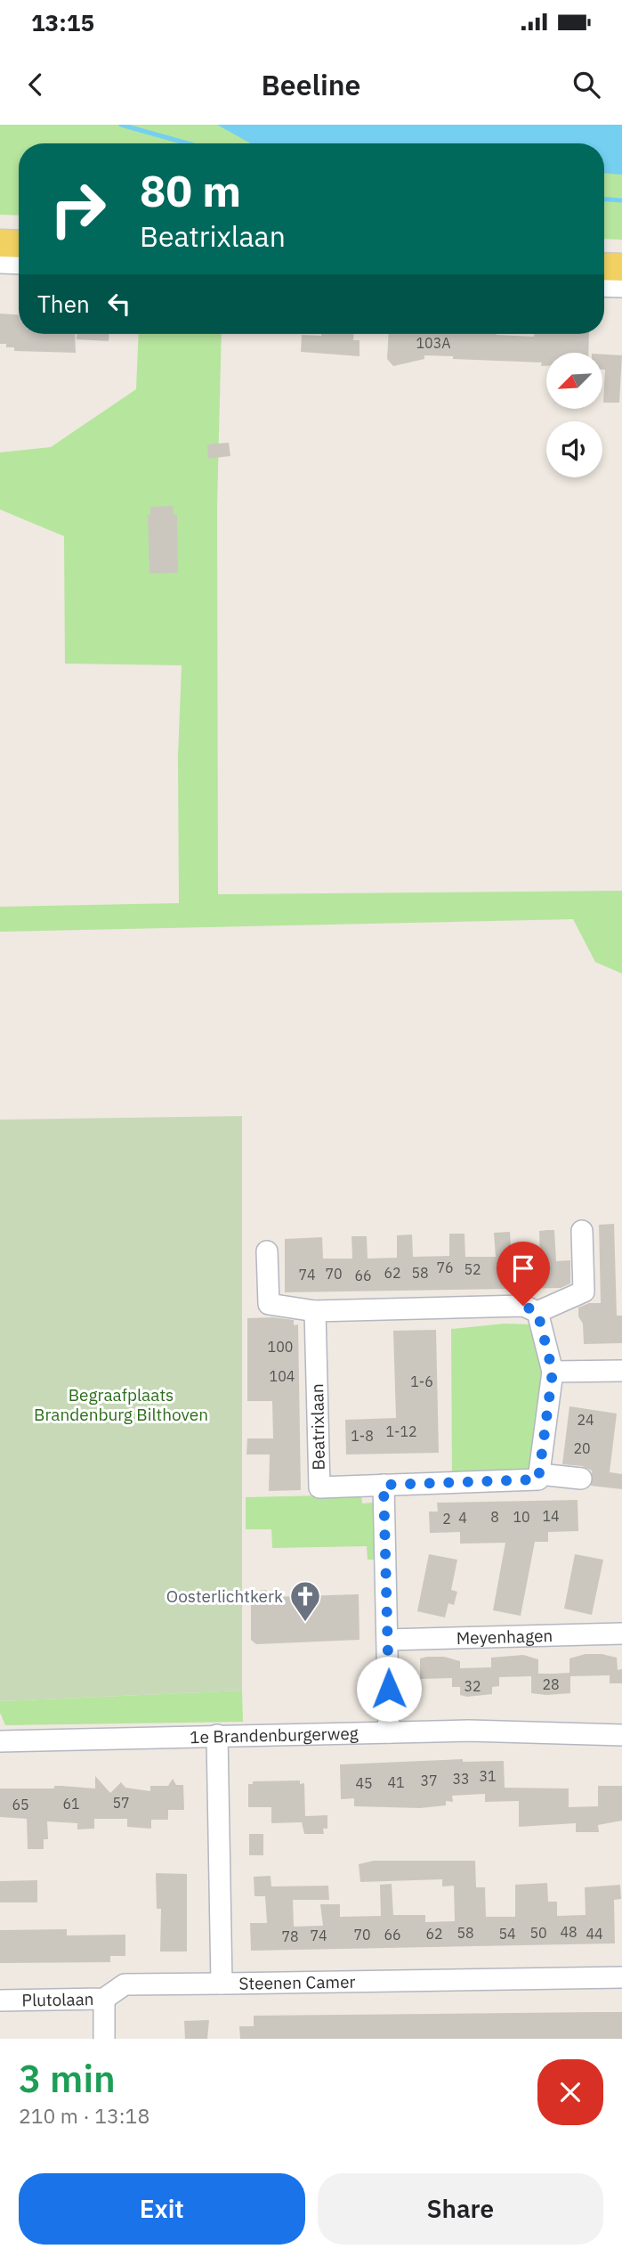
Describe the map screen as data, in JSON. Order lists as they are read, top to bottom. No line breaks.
{"streets":{"street":["Beatrixlaan","Meyenhagen","1e Brandenburgerweg","Steenen Camer","Plutolaan"]},"crossings":[["1e Brandenburgerweg","Steenen Camer"],["Steenen Camer","Plutolaan"]],"parks":["Begraafplaats Brandenburg Bilthoven"],"places":{"church":["Oosterlichtkerk"]},"house_numbers":["103A","76","52","62","58","70","74","66","100","104","1-6","24","1-12","1-8","20","14","8","10","4","2","28","32","31","33","37","41","45","57","61","65","48","58","50","62","54","44","70","66","74","78"],"north":"bottom left","page":{"status":"13:15","header":"Beeline","turn":["80 m","Beatrixlaan"],"then":"Then","heading":["3 min","210 m · 13:18"],"buttons":["Exit","Share"]}}
